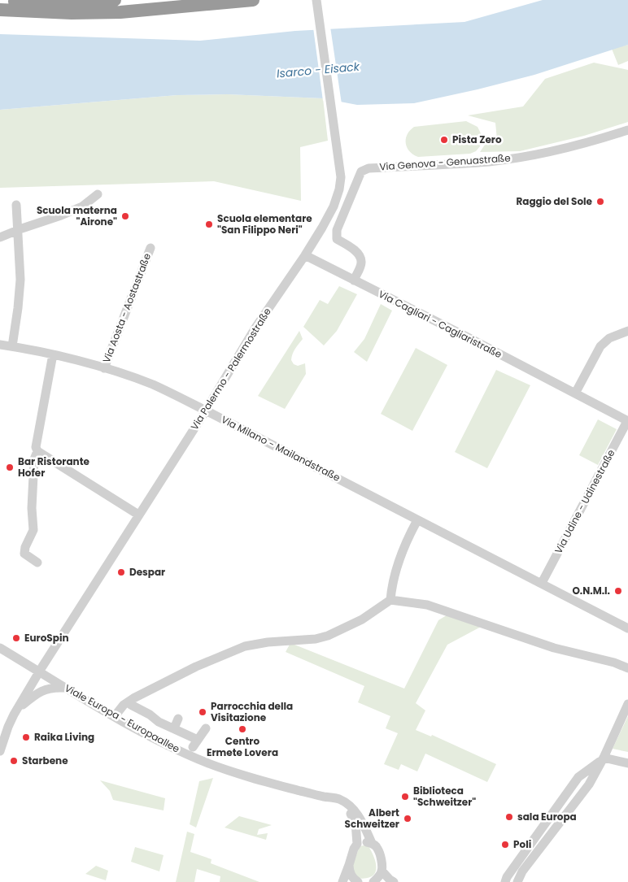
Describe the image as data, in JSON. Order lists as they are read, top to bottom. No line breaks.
{"streets":{"street":["Via Genova - Genuastraße","Via Aosta - Aostastraße","Via Cagliari - Cagliaristraße","Via Palermo - Palermostraße","Via Milano - Mailandstraße","Via Udine - Udinestraße","Viale Europa - Europaallee"]},"crossings":[["Via Genova - Genuastraße","Via Cagliari - Cagliaristraße"],["Via Aosta - Aostastraße","Via Milano - Mailandstraße"],["Via Cagliari - Cagliaristraße","Via Palermo - Palermostraße"],["Via Cagliari - Cagliaristraße","Via Udine - Udinestraße"],["Via Palermo - Palermostraße","Via Milano - Mailandstraße"],["Via Palermo - Palermostraße","Viale Europa - Europaallee"],["Via Milano - Mailandstraße","Via Udine - Udinestraße"]],"water":["Isarco - Eisack"],"places":["Pista Zero","Raggio del Sole","Scuola materna \"Airone\"","Scuola elementare \"San Filippo Neri\"","Bar Ristorante Hofer","Despar","O.N.M.I.","EuroSpin","Parrocchia della Visitazione","Centro Ermete Lovera","Raika Living","Starbene","Biblioteca \"Schweitzer\"","sala Europa","Albert Schweitzer","Poli"]}
